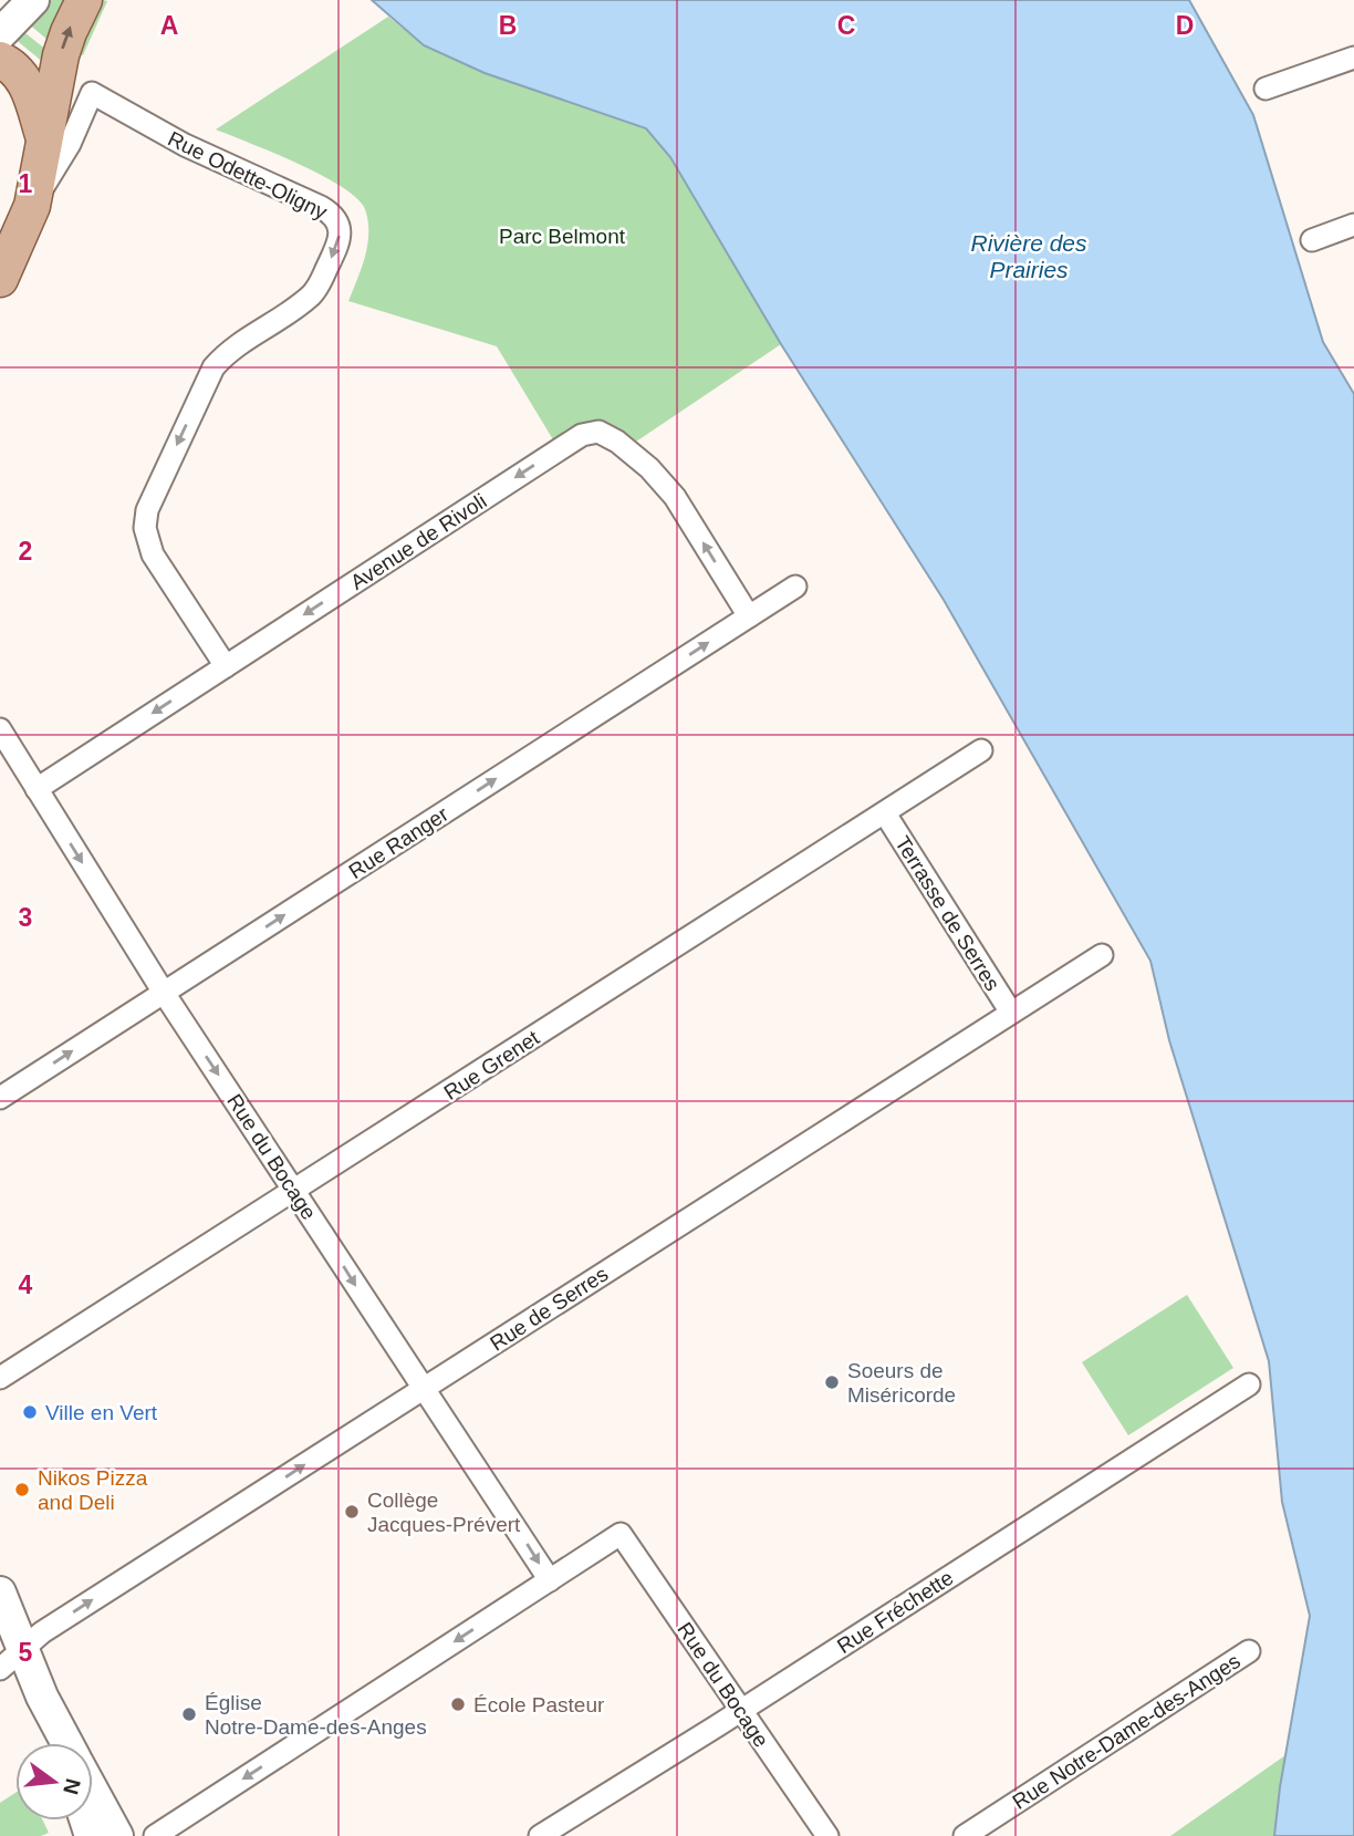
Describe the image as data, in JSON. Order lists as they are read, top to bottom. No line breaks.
{"streets":{"street":["Rue Odette-Oligny","Avenue de Rivoli","Rue Ranger","Terrasse de Serres","Rue Grenet","Rue du Bocage","Rue de Serres","Rue Fréchette","Rue Notre-Dame-des-Anges"]},"crossings":[["Rue Odette-Oligny","Avenue de Rivoli"],["Avenue de Rivoli","Rue Ranger"],["Avenue de Rivoli","Rue du Bocage"],["Rue Ranger","Rue du Bocage"],["Terrasse de Serres","Rue Grenet"],["Terrasse de Serres","Rue de Serres"],["Rue Grenet","Rue du Bocage"],["Rue du Bocage","Rue de Serres"],["Rue du Bocage","Rue Fréchette"]],"one_way":["Avenue de Rivoli","Rue Ranger","Rue du Bocage","Rue de Serres"],"water":["Rivière des Prairies"],"parks":["Parc Belmont"],"places":["Soeurs de Miséricorde","Ville en Vert","Nikos Pizza and Deli","Collège Jacques-Prévert","École Pasteur","Église Notre-Dame-des-Anges"],"north":"right","grid":{"columns":["A","B","C","D"],"rows":["1","2","3","4","5"]}}
